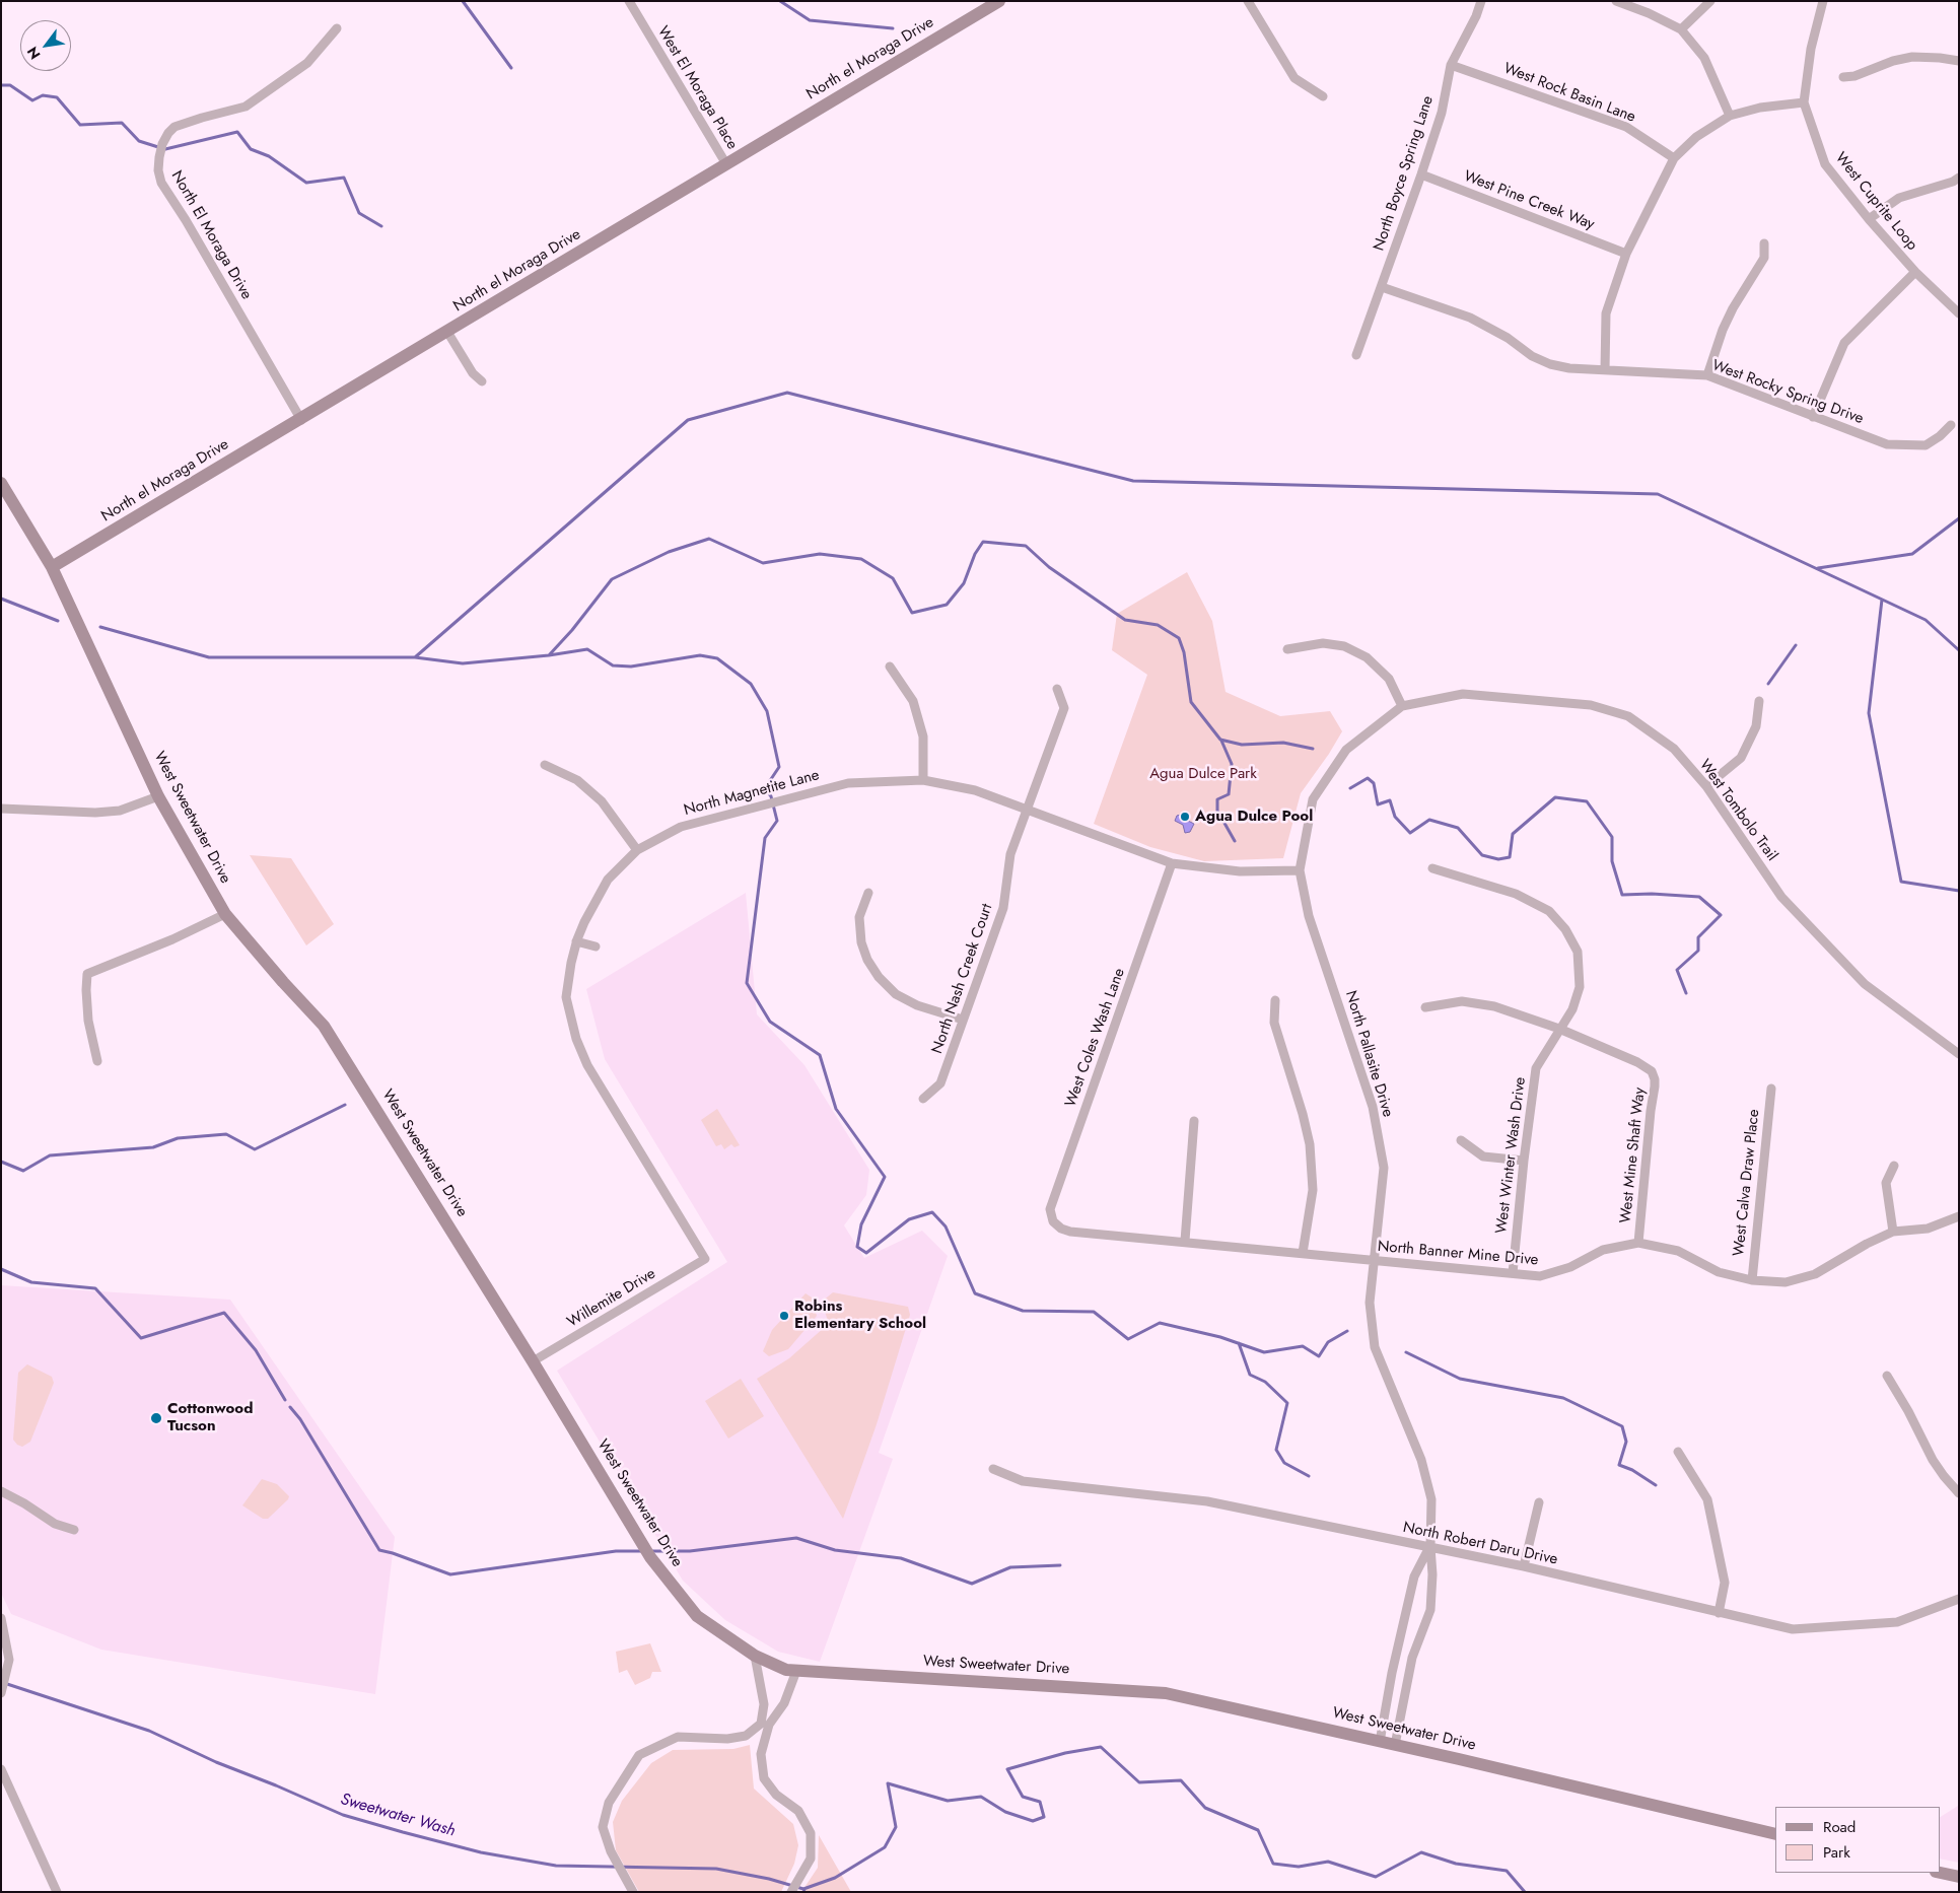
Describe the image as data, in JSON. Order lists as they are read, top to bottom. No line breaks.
{"streets":{"street":["North el Moraga Drive","West El Moraga Place","West Rock Basin Lane","North Boyce Spring Lane","West Pine Creek Way","West Cuprite Loop","North El Moraga Drive","West Rocky Spring Drive","North Magnetite Lane","West Tombolo Trail","West Sweetwater Drive","North Nash Creek Court","West Coles Wash Lane","North Pallasite Drive","West Winter Wash Drive","West Mine Shaft Way","West Calva Draw Place","North Banner Mine Drive","Willemite Drive","North Robert Daru Drive"]},"crossings":[["North el Moraga Drive","West El Moraga Place"],["North el Moraga Drive","North El Moraga Drive"],["North el Moraga Drive","West Sweetwater Drive"],["West Rock Basin Lane","North Boyce Spring Lane"],["North Boyce Spring Lane","West Pine Creek Way"],["North Boyce Spring Lane","West Rocky Spring Drive"],["North Magnetite Lane","West Tombolo Trail"],["North Magnetite Lane","North Nash Creek Court"],["North Magnetite Lane","West Coles Wash Lane"],["North Magnetite Lane","North Pallasite Drive"],["North Magnetite Lane","Willemite Drive"],["West Tombolo Trail","North Pallasite Drive"],["West Sweetwater Drive","North Pallasite Drive"],["West Sweetwater Drive","Willemite Drive"],["West Coles Wash Lane","North Banner Mine Drive"],["North Pallasite Drive","North Banner Mine Drive"],["North Pallasite Drive","North Robert Daru Drive"],["West Winter Wash Drive","West Mine Shaft Way"],["West Winter Wash Drive","North Banner Mine Drive"],["West Mine Shaft Way","North Banner Mine Drive"],["West Calva Draw Place","North Banner Mine Drive"]],"water":["Sweetwater Wash"],"parks":["Agua Dulce Park"],"places":["Agua Dulce Pool","Robins Elementary School","Cottonwood Tucson"],"legend":["Road","Park"],"north":"bottom left"}
